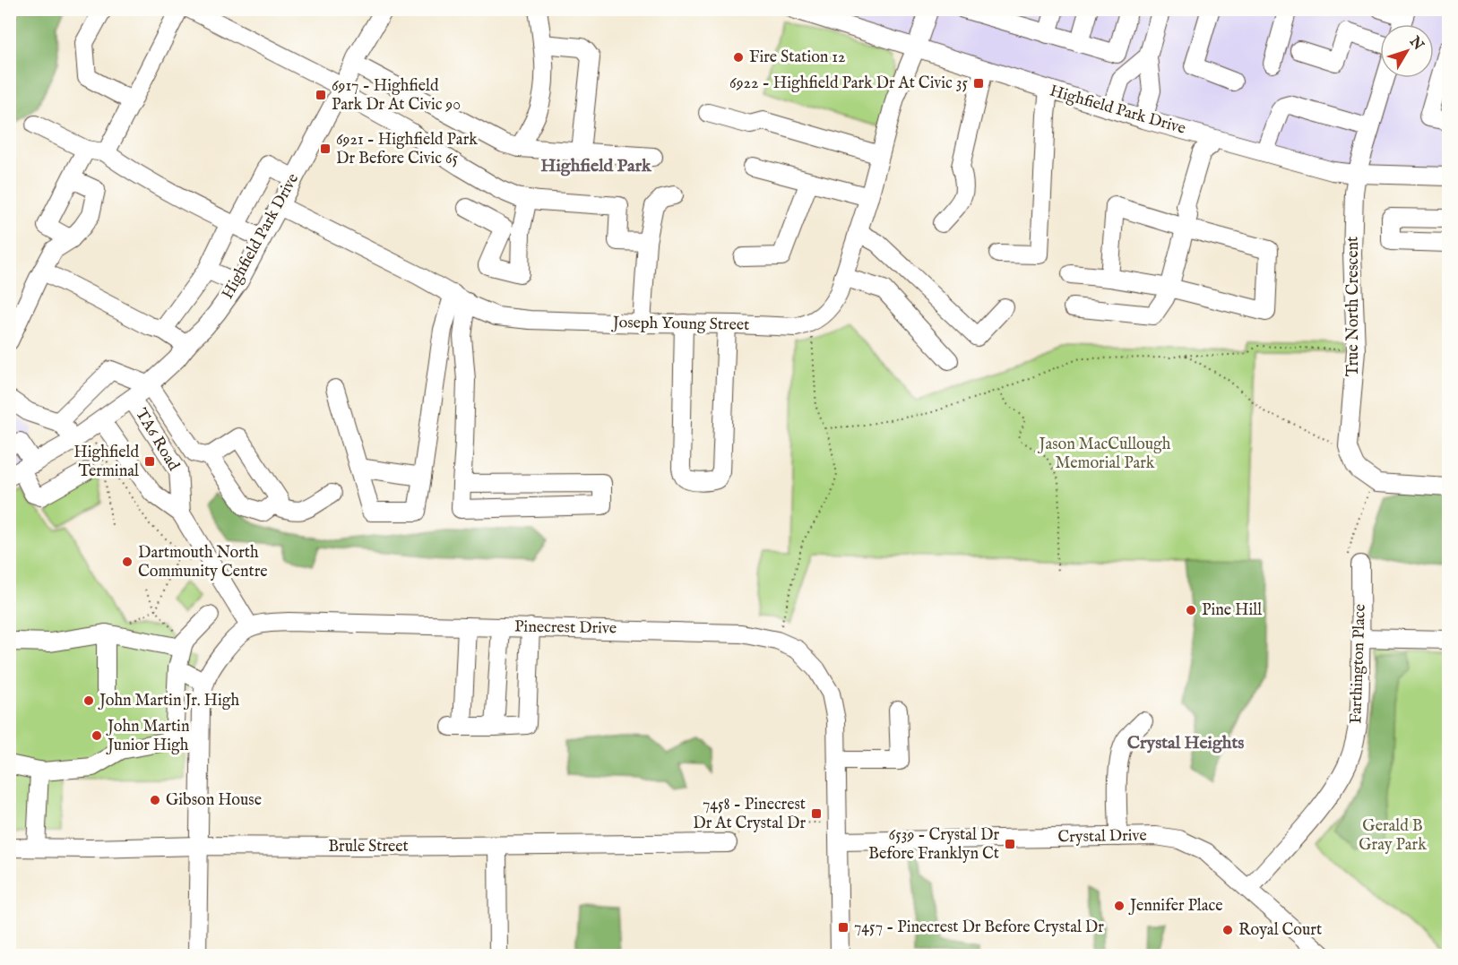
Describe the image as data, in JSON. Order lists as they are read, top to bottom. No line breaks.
{"streets":{"street":["Highfield Park Drive","True North Crescent","Joseph Young Street","TA6 Road","Pinecrest Drive","Farthington Place","Crystal Drive","Brule Street"]},"crossings":[["Highfield Park Drive","True North Crescent"],["Highfield Park Drive","Joseph Young Street"],["Highfield Park Drive","TA6 Road"],["TA6 Road","Pinecrest Drive"],["Pinecrest Drive","Crystal Drive"],["Farthington Place","Crystal Drive"]],"districts":["Highfield Park","Crystal Heights"],"parks":["Jason MacCullough Memorial Park","Gerald B Gray Park"],"places":{"other":["Fire Station 12","Dartmouth North Community Centre","Pine Hill","John Martin Jr. High","John Martin Junior High","Gibson House","Jennifer Place","Royal Court"],"transit":["6922 - Highfield Park Dr At Civic 35","6917 - Highfield Park Dr At Civic 90","6921 - Highfield Park Dr Before Civic 65","Highfield Terminal","7458 - Pinecrest Dr At Crystal Dr","6539 - Crystal Dr Before Franklyn Ct","7457 - Pinecrest Dr Before Crystal Dr"]},"north":"top right"}
